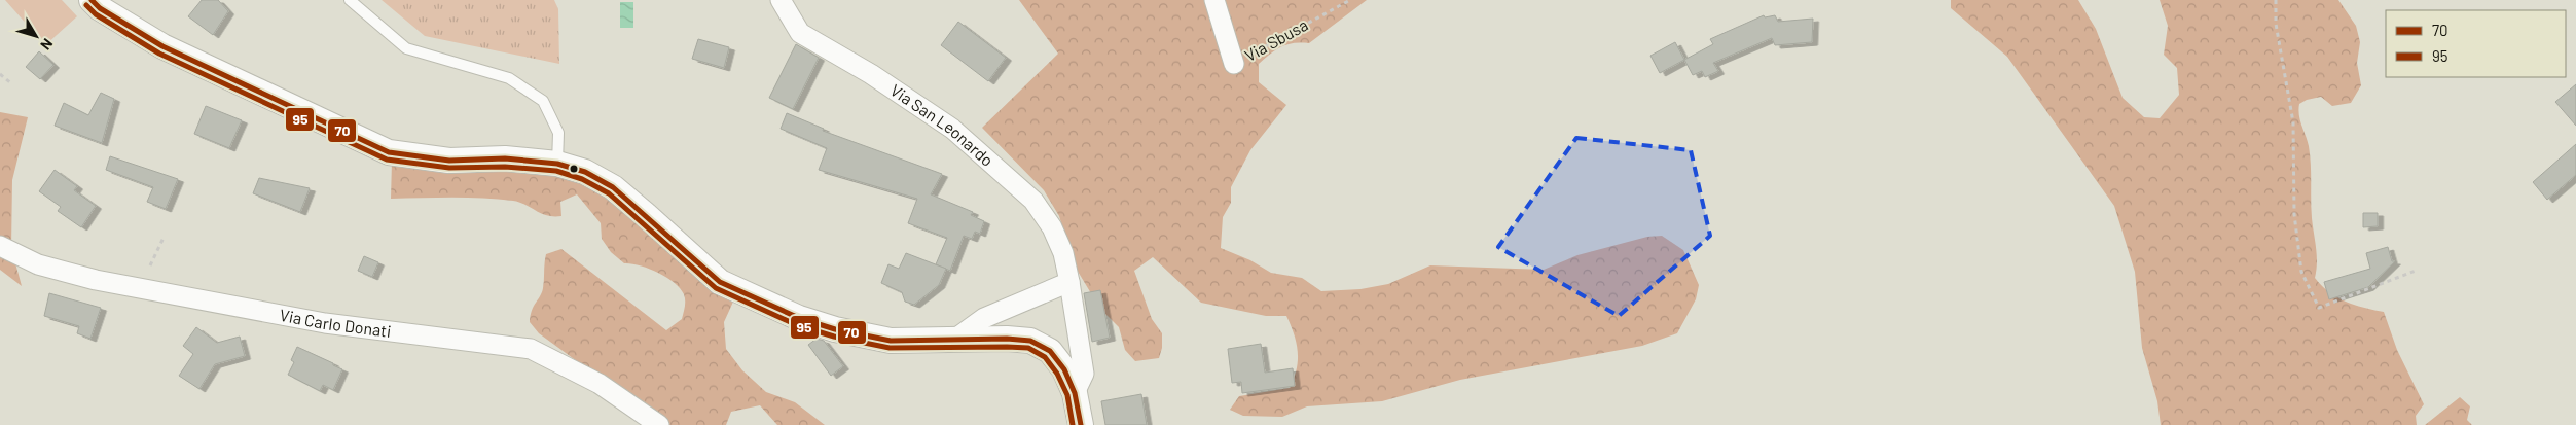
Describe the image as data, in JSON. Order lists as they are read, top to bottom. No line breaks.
{"streets":{"street":["Via Sbusa","Via San Leonardo","Via Carlo Donati"]},"lines":["transit line 70","transit line 95"],"legend":["70","95"],"north":"bottom right"}
